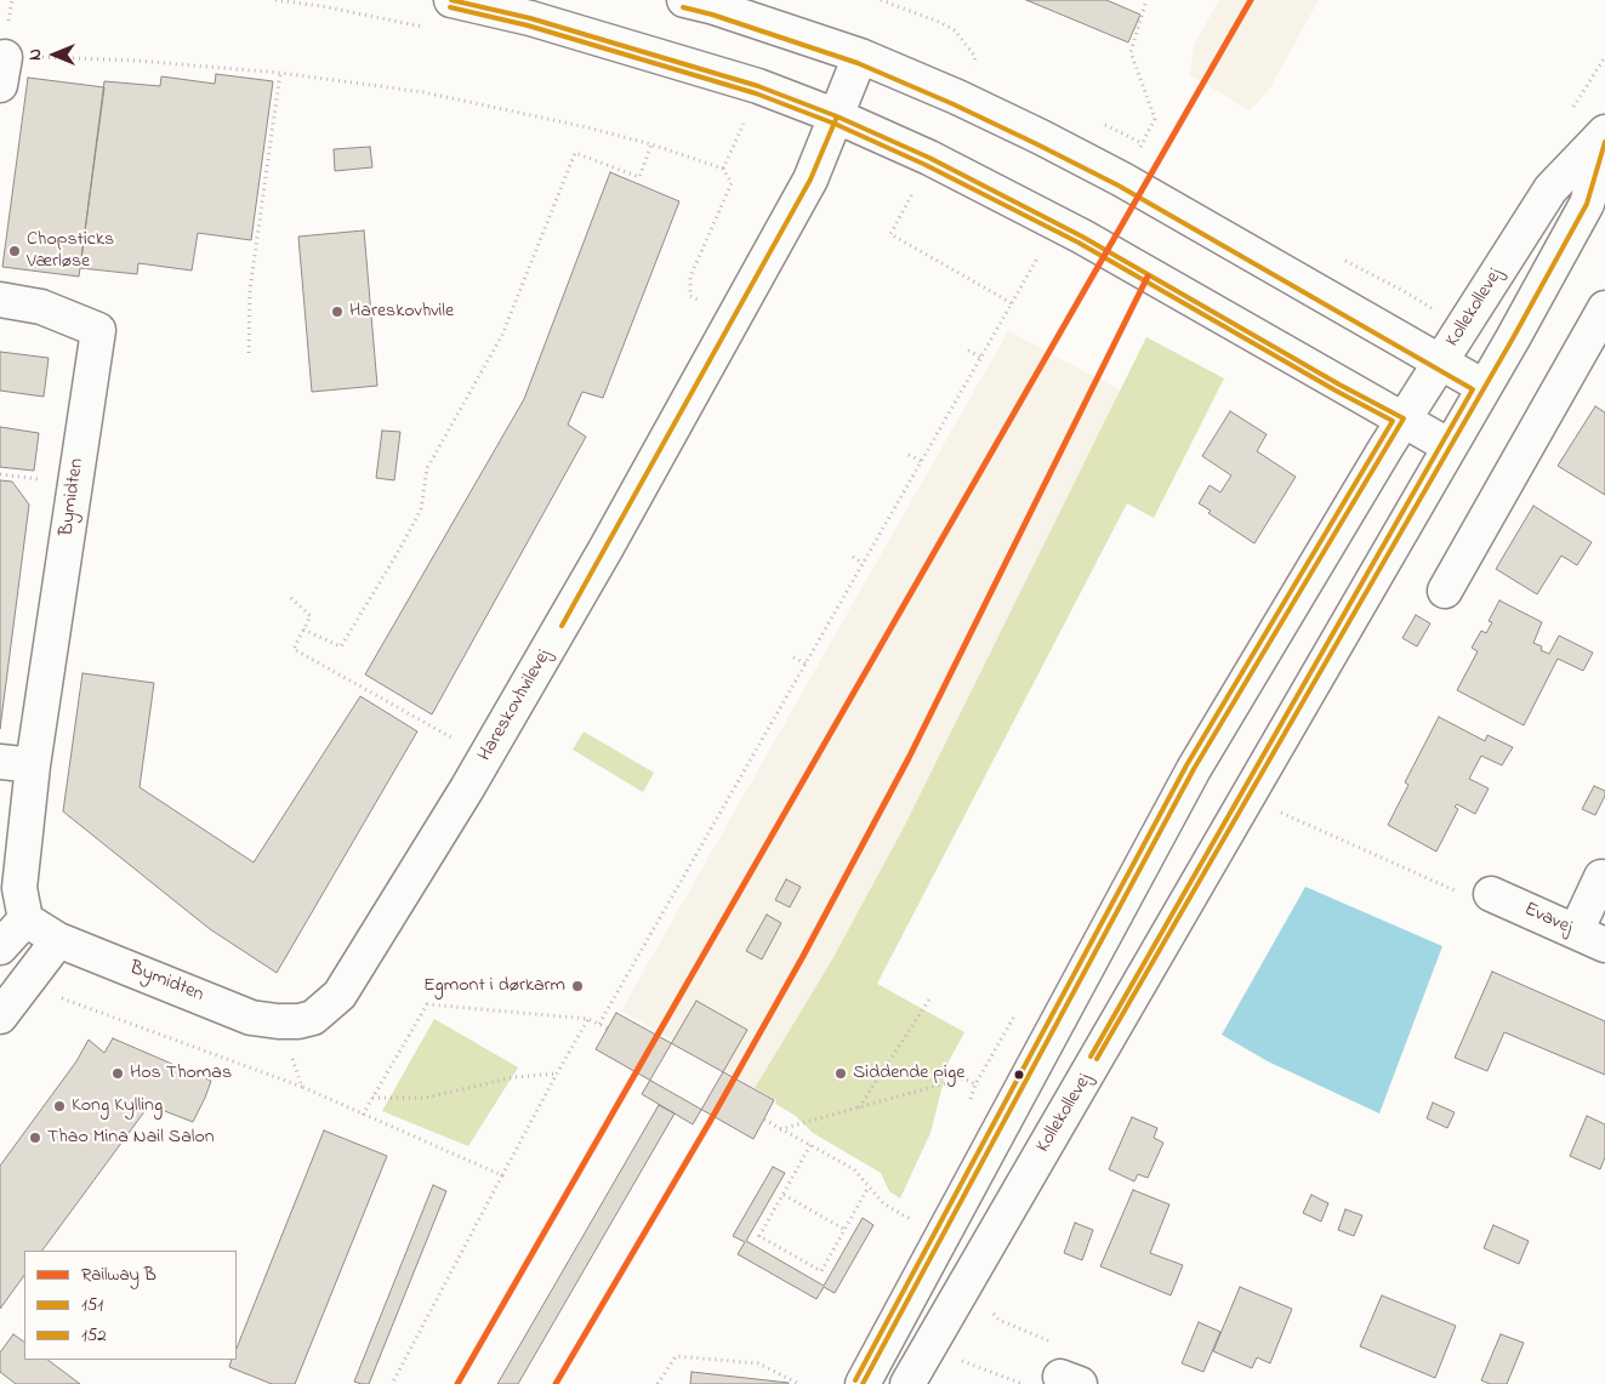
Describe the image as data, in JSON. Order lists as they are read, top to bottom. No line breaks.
{"streets":{"street":["Kollekollevej","Bymidten","Hareskovhvilevej","Evavej"]},"crossings":[["Bymidten","Hareskovhvilevej"]],"places":["Chopsticks Værløse","Hareskovhvile","Egmont i dørkarm","Hos Thomas","Siddende pige","Kong Kylling","Thao Mina Nail Salon"],"lines":["rail line B","transit line 151","transit line 152"],"legend":["Railway B","151","152"],"north":"left"}
